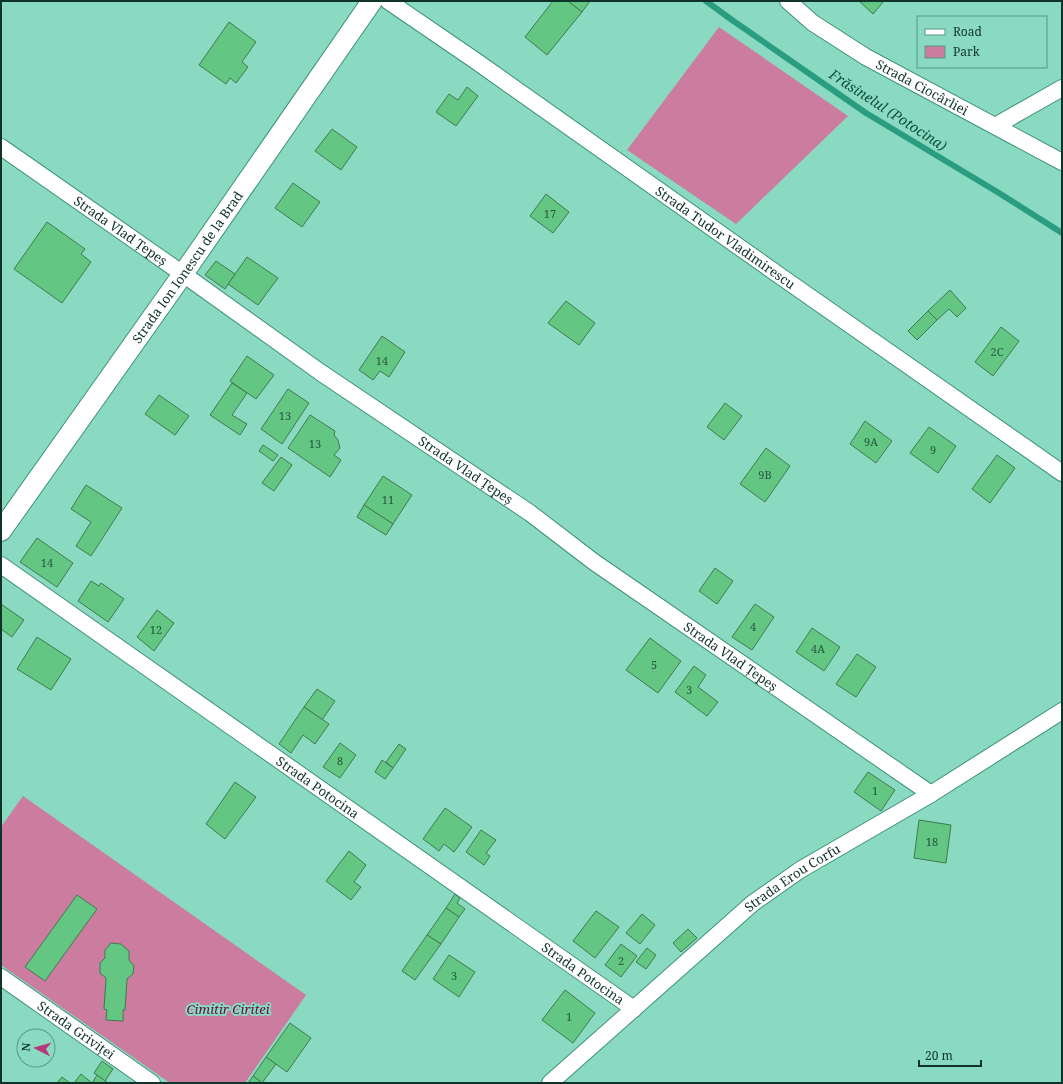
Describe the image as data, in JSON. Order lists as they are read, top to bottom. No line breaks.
{"streets":{"street":["Strada Ciocârliei","Strada Vlad Țepeș","Strada Tudor Vladimirescu","Strada Ion Ionescu de la Brad","Strada Potocina","Strada Erou Corfu","Strada Griviței"]},"crossings":[["Strada Vlad Țepeș","Strada Ion Ionescu de la Brad"],["Strada Vlad Țepeș","Strada Erou Corfu"],["Strada Potocina","Strada Erou Corfu"]],"water":["Frăsinelul (Potocina)"],"parks":["Cimitir Ciritei"],"house_numbers":["17","2C","14","13","9A","13","9","9B","11","14","4","12","4A","5","3","8","1","18","2","3","1"],"legend":["Road","Park"],"scale_bar":"20 m","north":"left"}
